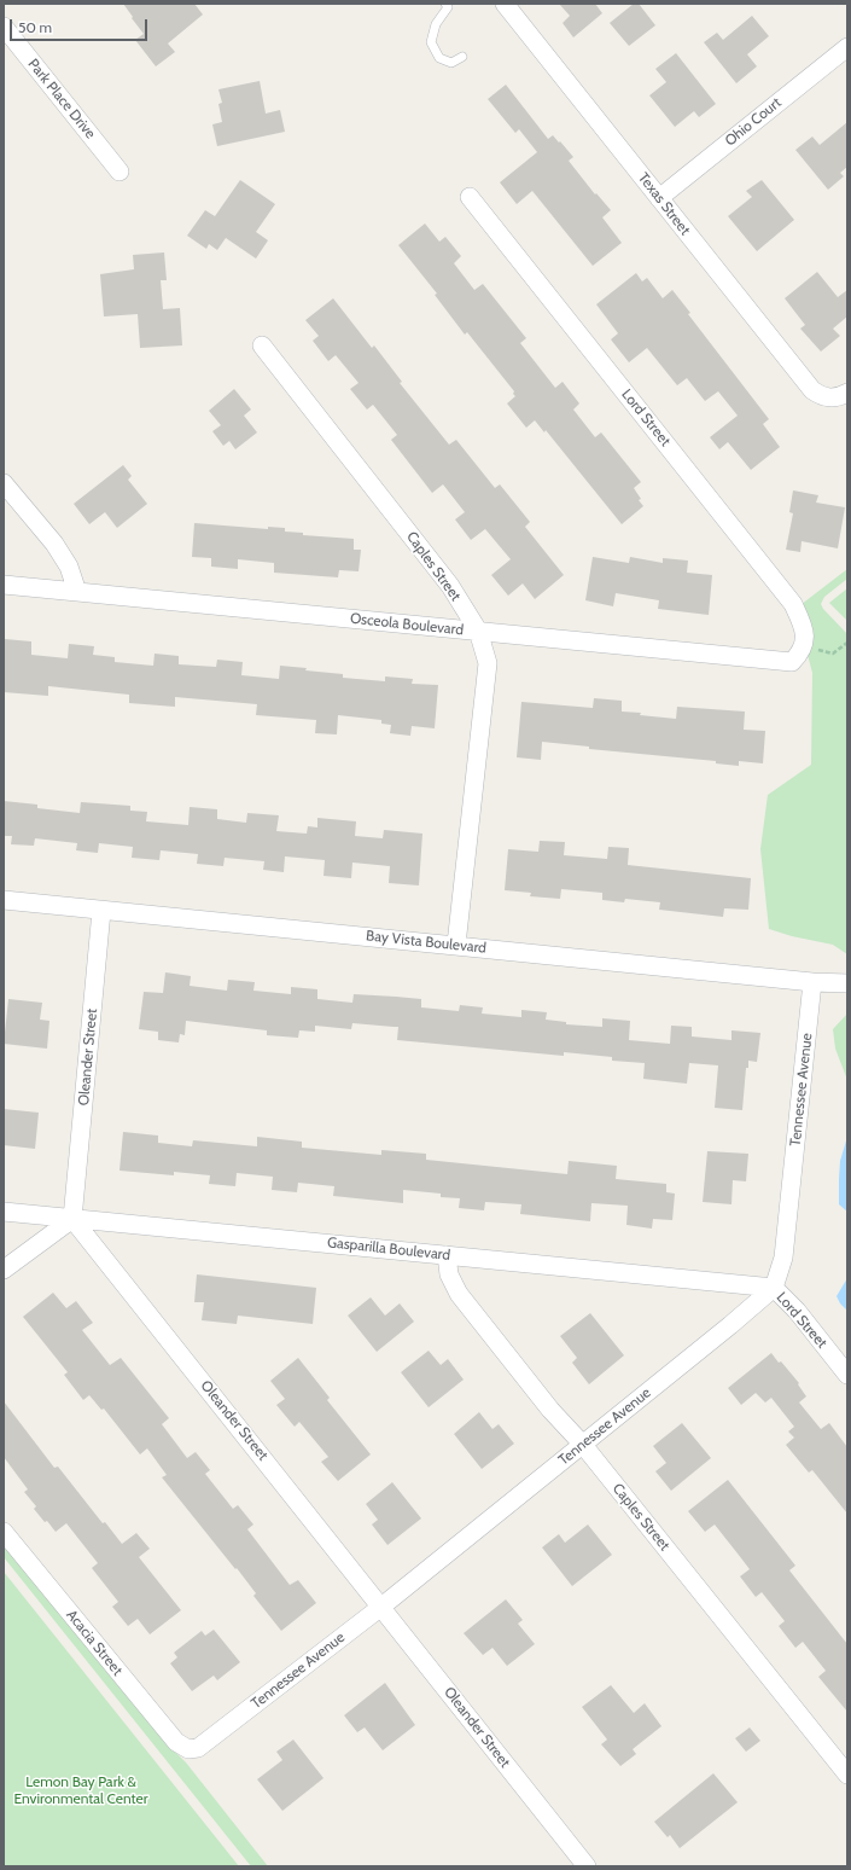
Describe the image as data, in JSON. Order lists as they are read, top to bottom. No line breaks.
{"streets":{"street":["Park Place Drive","Ohio Court","Texas Street","Lord Street","Caples Street","Osceola Boulevard","Bay Vista Boulevard","Oleander Street","Tennessee Avenue","Gasparilla Boulevard","Acacia Street"]},"crossings":[["Ohio Court","Texas Street"],["Lord Street","Osceola Boulevard"],["Lord Street","Tennessee Avenue"],["Lord Street","Gasparilla Boulevard"],["Caples Street","Osceola Boulevard"],["Caples Street","Bay Vista Boulevard"],["Caples Street","Tennessee Avenue"],["Caples Street","Gasparilla Boulevard"],["Bay Vista Boulevard","Oleander Street"],["Bay Vista Boulevard","Tennessee Avenue"],["Oleander Street","Tennessee Avenue"],["Oleander Street","Gasparilla Boulevard"],["Tennessee Avenue","Gasparilla Boulevard"],["Tennessee Avenue","Acacia Street"]],"parks":["Lemon Bay Park & Environmental Center"],"scale_bar":"50 m"}
